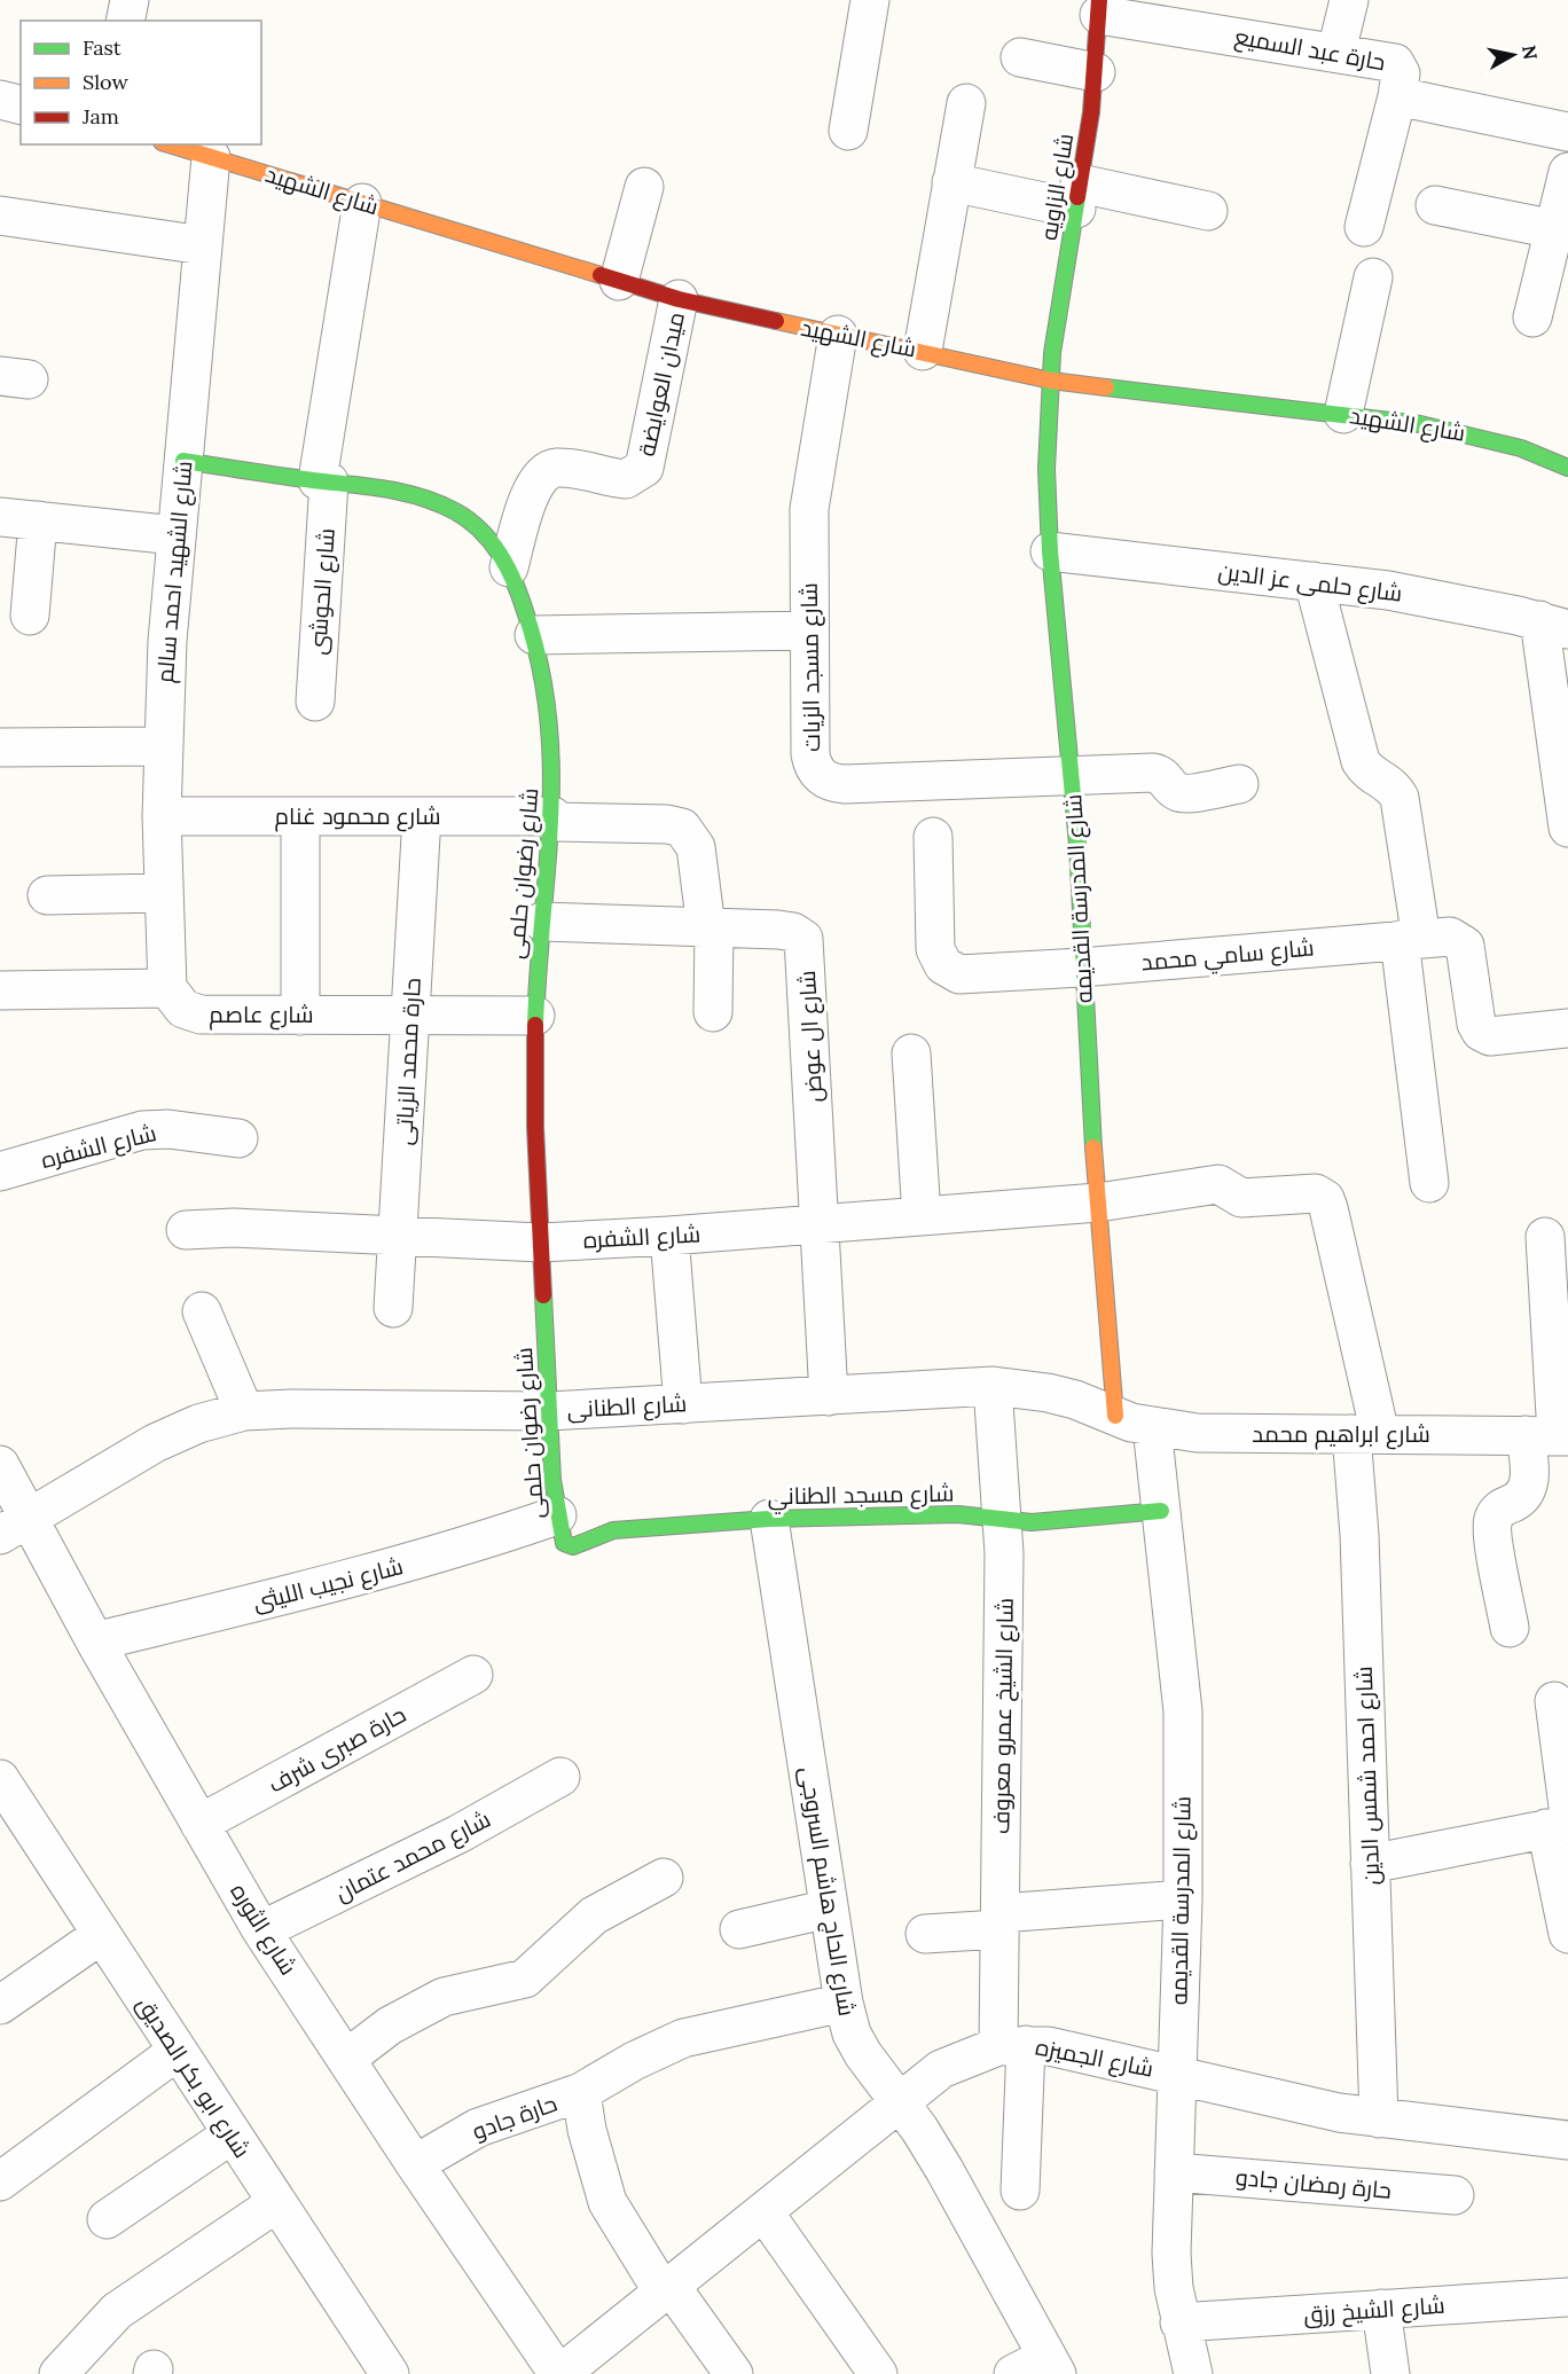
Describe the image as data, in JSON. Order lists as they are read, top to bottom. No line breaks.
{"streets":{"street":["حارة عبد السميع","شارع الزاويه","شارع الشهيد","ميدان العوايضة","شارع الشهيد احمد سالم","شارع حلمى عز الدين","شارع الحوشى","شارع مسجد الزيات","شارع محمود غنام","شارع رضوان حلمى","شارع المدرسة القديمه","شارع سامي محمد","شارع عاصم","شارع ال عوض","حارة محمد الزياتى","شارع الشفره","شارع الطنانى","شارع ابراهيم محمد","شارع مسجد الطناني","شارع نجيب الليثى","شارع الشيخ عمرو معروف","حارة صبرى شرف","شارع احمد شمس الدين","شارع محمد عتمان","شارع الحاج هاشم السروجى","شارع الثوره","شارع الجميزه","شارع ابو بكر الصديق","حارة جادو","حارة رمضان جادو","شارع الشيخ رزق"]},"crossings":[["حارة عبد السميع","شارع الزاويه"],["شارع الزاويه","شارع الشهيد"],["شارع الزاويه","شارع المدرسة القديمه"],["شارع الشهيد","ميدان العوايضة"],["شارع الشهيد","شارع الشهيد احمد سالم"],["شارع الشهيد","شارع الحوشى"],["شارع الشهيد","شارع مسجد الزيات"],["شارع الشهيد","شارع المدرسة القديمه"],["ميدان العوايضة","شارع رضوان حلمى"],["شارع الشهيد احمد سالم","شارع محمود غنام"],["شارع الشهيد احمد سالم","شارع رضوان حلمى"],["شارع الشهيد احمد سالم","شارع عاصم"],["شارع حلمى عز الدين","شارع المدرسة القديمه"],["شارع الحوشى","شارع رضوان حلمى"],["شارع مسجد الزيات","شارع المدرسة القديمه"],["شارع محمود غنام","شارع رضوان حلمى"],["شارع محمود غنام","شارع ال عوض"],["شارع محمود غنام","حارة محمد الزياتى"],["شارع رضوان حلمى","شارع عاصم"],["شارع رضوان حلمى","شارع ال عوض"],["شارع رضوان حلمى","شارع الشفره"],["شارع رضوان حلمى","شارع الطنانى"],["شارع رضوان حلمى","شارع مسجد الطناني"],["شارع رضوان حلمى","شارع نجيب الليثى"],["شارع المدرسة القديمه","شارع سامي محمد"],["شارع المدرسة القديمه","شارع الشفره"],["شارع المدرسة القديمه","شارع الطنانى"],["شارع المدرسة القديمه","شارع ابراهيم محمد"],["شارع المدرسة القديمه","شارع مسجد الطناني"],["شارع المدرسة القديمه","شارع احمد شمس الدين"],["شارع المدرسة القديمه","شارع الجميزه"],["شارع المدرسة القديمه","حارة رمضان جادو"],["شارع المدرسة القديمه","شارع الشيخ رزق"],["شارع عاصم","حارة محمد الزياتى"],["شارع ال عوض","شارع الشفره"],["شارع ال عوض","شارع الطنانى"],["حارة محمد الزياتى","شارع الشفره"],["شارع الشفره","شارع احمد شمس الدين"],["شارع الطنانى","شارع ابراهيم محمد"],["شارع الطنانى","شارع الشيخ عمرو معروف"],["شارع الطنانى","شارع الثوره"],["شارع ابراهيم محمد","شارع احمد شمس الدين"],["شارع مسجد الطناني","شارع نجيب الليثى"],["شارع مسجد الطناني","شارع الشيخ عمرو معروف"],["شارع مسجد الطناني","شارع الحاج هاشم السروجى"],["شارع نجيب الليثى","شارع الثوره"],["شارع الشيخ عمرو معروف","شارع الجميزه"],["حارة صبرى شرف","شارع الثوره"],["شارع احمد شمس الدين","شارع الجميزه"],["شارع محمد عتمان","شارع الثوره"],["شارع الحاج هاشم السروجى","شارع الجميزه"],["شارع الحاج هاشم السروجى","حارة جادو"],["شارع الثوره","شارع الجميزه"],["شارع الثوره","حارة جادو"]],"legend":["Fast","Slow","Jam"],"north":"right"}
